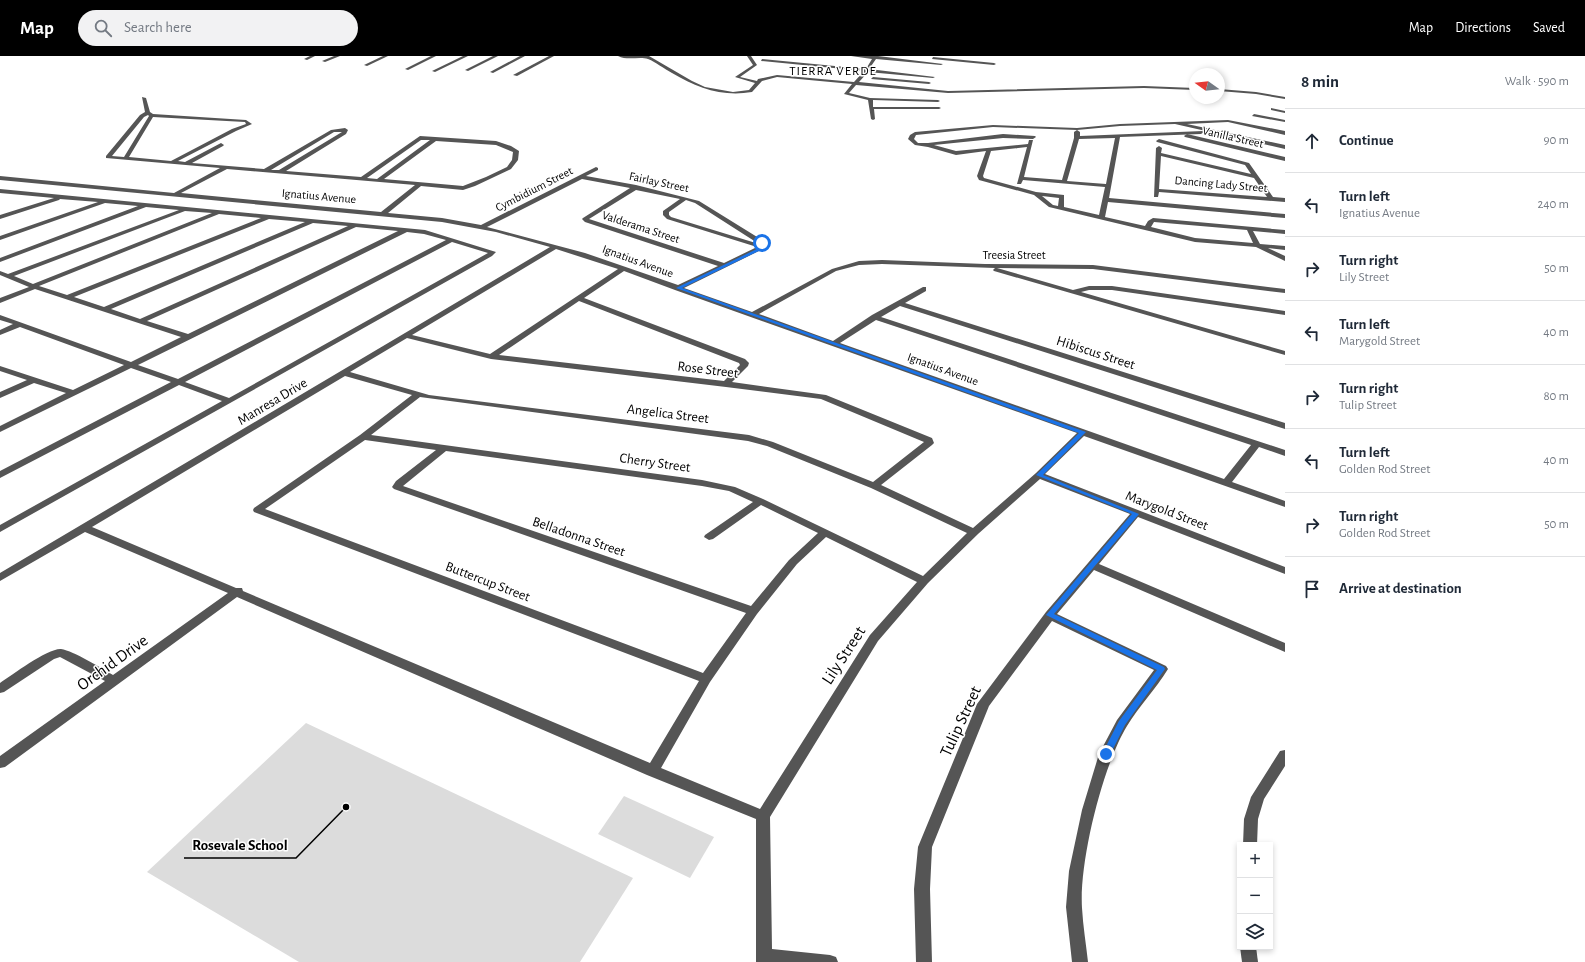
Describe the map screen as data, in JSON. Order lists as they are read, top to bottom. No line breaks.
{"streets":{"street":["Vanilla Street","Fairlay Street","Dancing Lady Street","Cymbidium Street","Ignatius Avenue","Valderama Street","Treesia Street","Hibiscus Street","Rose Street","Manresa Drive","Angelica Street","Cherry Street","Marygold Street","Belladonna Street","Buttercup Street","Lily Street","Orchid Drive","Tulip Street"]},"crossings":[["Fairlay Street","Cymbidium Street"],["Fairlay Street","Valderama Street"],["Cymbidium Street","Ignatius Avenue"],["Ignatius Avenue","Treesia Street"],["Ignatius Avenue","Manresa Drive"],["Ignatius Avenue","Lily Street"],["Rose Street","Manresa Drive"],["Rose Street","Angelica Street"],["Manresa Drive","Angelica Street"],["Angelica Street","Lily Street"],["Cherry Street","Belladonna Street"],["Cherry Street","Buttercup Street"],["Cherry Street","Lily Street"],["Marygold Street","Lily Street"],["Marygold Street","Tulip Street"]],"districts":["TIERRA VERDE"],"places":["Rosevale School"],"north":"left","page":{"header":"Map","search":"Search here","nav":["Map","Directions","Saved"],"heading":["8 min","Walk · 590 m"],"list":[["Continue","90 m"],["Turn left","Ignatius Avenue","240 m"],["Turn right","Lily Street","50 m"],["Turn left","Marygold Street","40 m"],["Turn right","Tulip Street","80 m"],["Turn left","Golden Rod Street","40 m"],["Turn right","Golden Rod Street","50 m"],"Arrive at destination"],"map_buttons":["+","−"]}}
